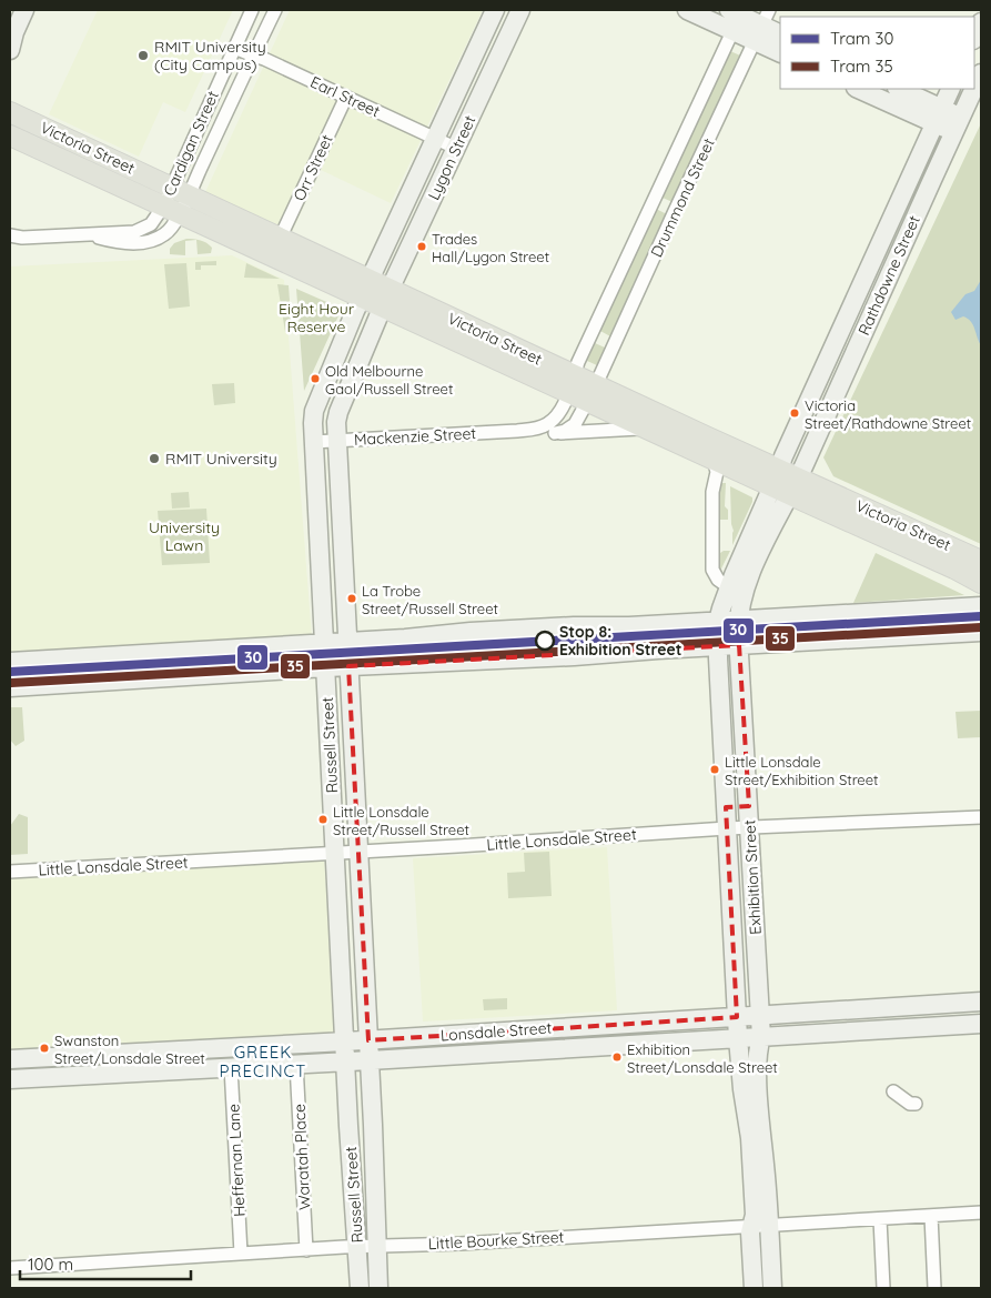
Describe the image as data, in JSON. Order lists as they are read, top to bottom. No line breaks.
{"streets":{"main road":["Victoria Street","Lygon Street","Rathdowne Street","Russell Street","Exhibition Street","Lonsdale Street"],"street":["Earl Street","Cardigan Street","Orr Street","Drummond Street","Mackenzie Street","Little Lonsdale Street","Waratah Place","Heffernan Lane","Little Bourke Street"]},"crossings":[["Earl Street","Cardigan Street"],["Earl Street","Lygon Street"],["Earl Street","Orr Street"],["Cardigan Street","Victoria Street"],["Victoria Street","Lygon Street"],["Victoria Street","Orr Street"],["Victoria Street","Drummond Street"],["Victoria Street","Rathdowne Street"],["Victoria Street","Mackenzie Street"],["Victoria Street","Russell Street"],["Victoria Street","Exhibition Street"],["Lygon Street","Russell Street"],["Drummond Street","Mackenzie Street"],["Rathdowne Street","Exhibition Street"],["Mackenzie Street","Russell Street"],["Russell Street","Little Lonsdale Street"],["Russell Street","Lonsdale Street"],["Russell Street","Little Bourke Street"],["Little Lonsdale Street","Exhibition Street"],["Exhibition Street","Lonsdale Street"],["Exhibition Street","Little Bourke Street"],["Lonsdale Street","Waratah Place"],["Lonsdale Street","Heffernan Lane"],["Waratah Place","Little Bourke Street"],["Heffernan Lane","Little Bourke Street"]],"districts":["GREEK PRECINCT"],"parks":["Eight Hour Reserve","University Lawn"],"places":["RMIT University (City Campus)","Trades Hall/Lygon Street","Old Melbourne Gaol/Russell Street","Victoria Street/Rathdowne Street","RMIT University","La Trobe Street/Russell Street","Stop 8: Exhibition Street","Little Lonsdale Street/Exhibition Street","Little Lonsdale Street/Russell Street","Swanston Street/Lonsdale Street","Exhibition Street/Lonsdale Street"],"lines":["tram line 30","tram line 35"],"legend":["Tram 30","Tram 35"],"scale_bar":"100 m"}
